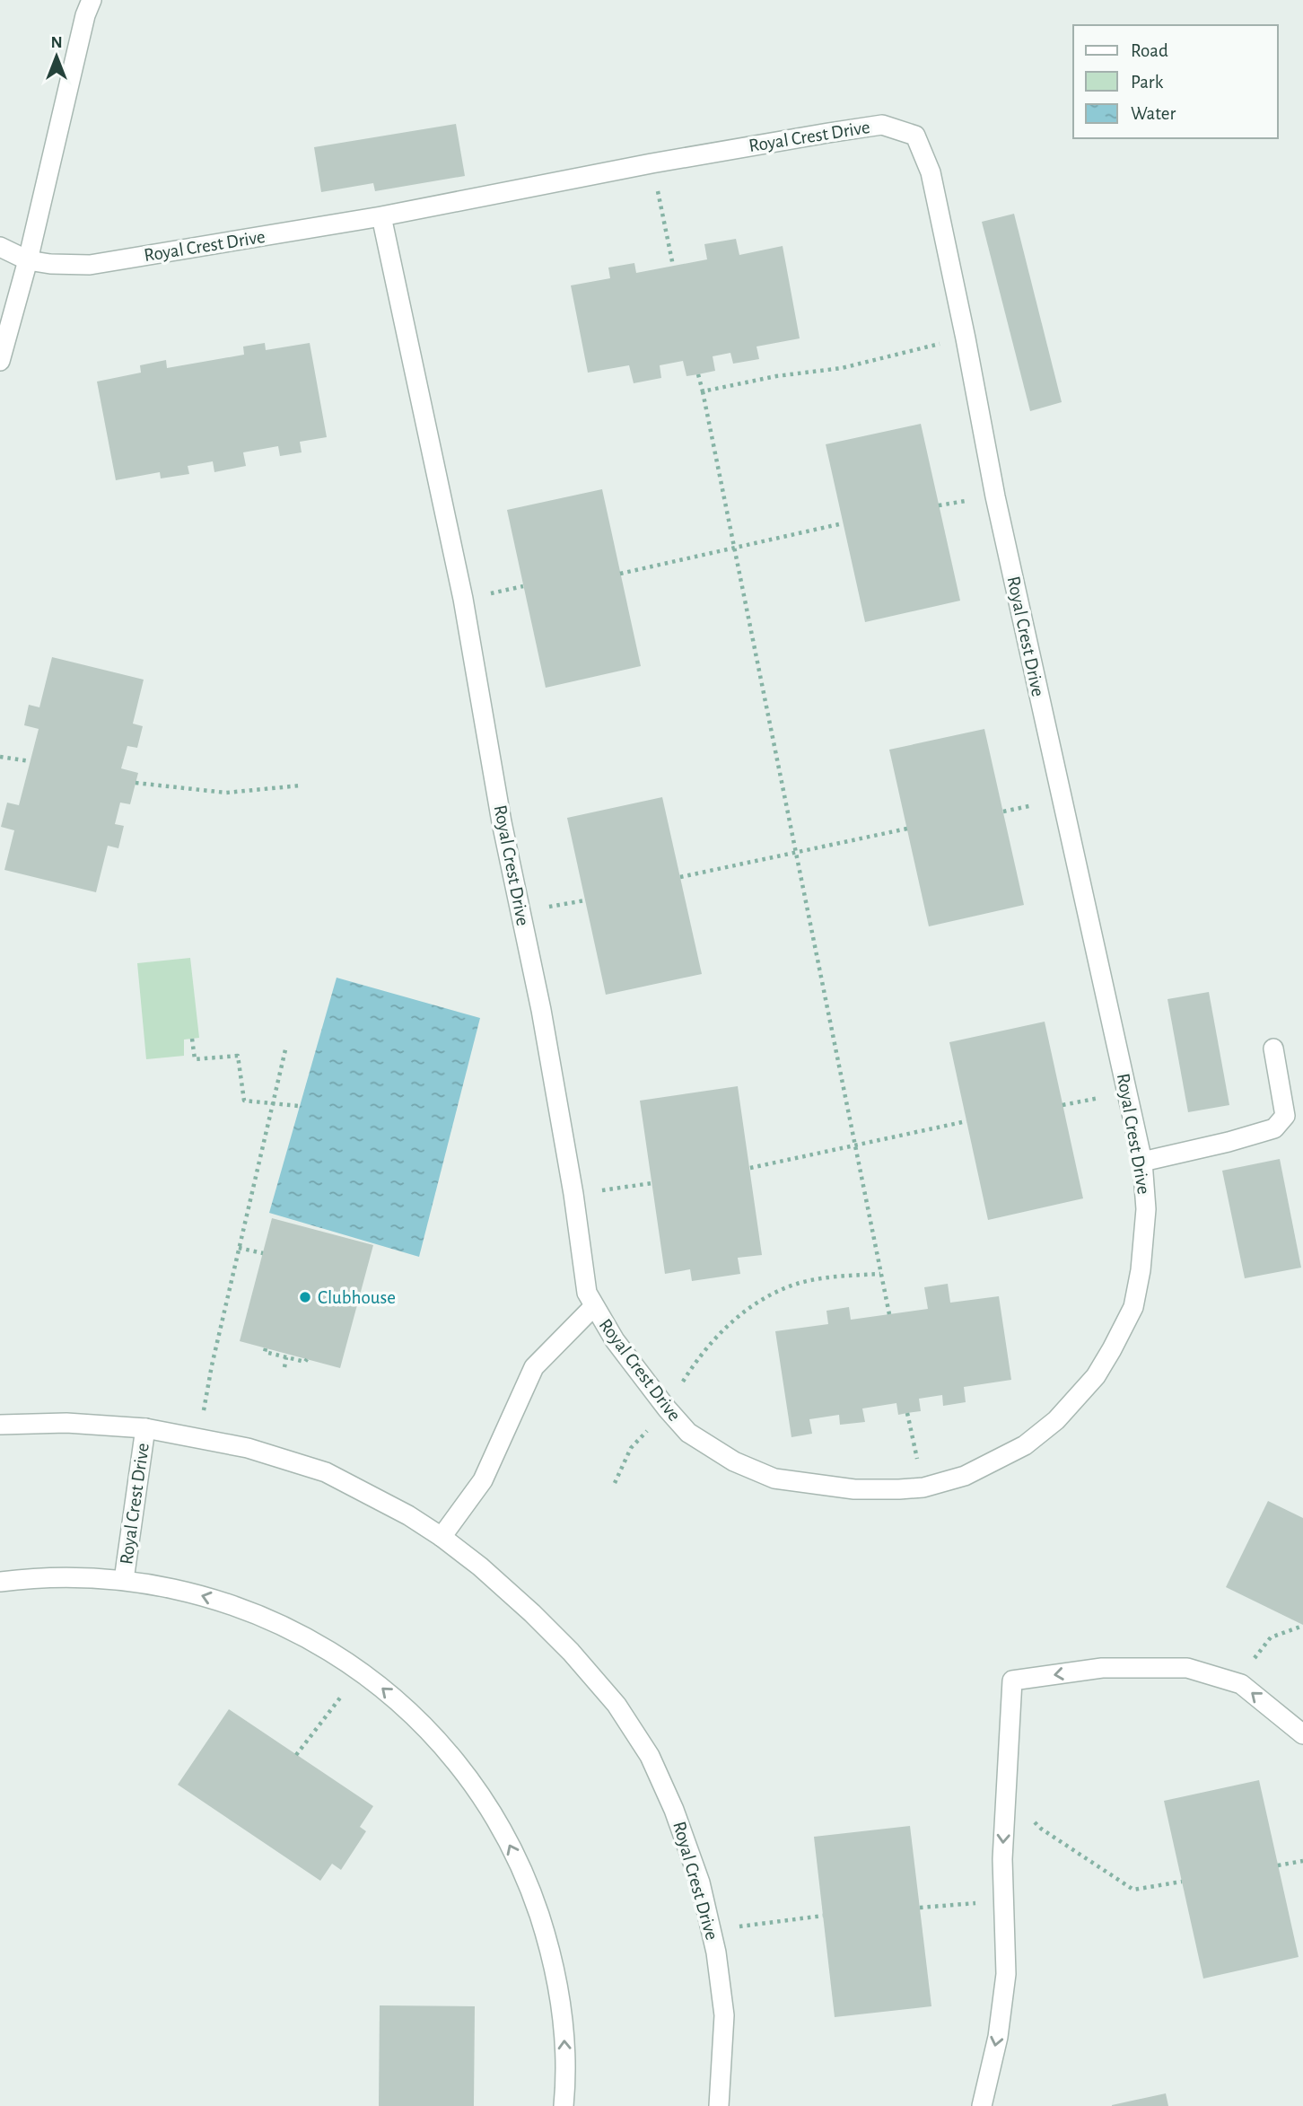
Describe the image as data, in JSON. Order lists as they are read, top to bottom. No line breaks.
{"streets":{"street":["Royal Crest Drive"]},"places":["Clubhouse"],"legend":["Road","Park","Water"],"north":"top"}
